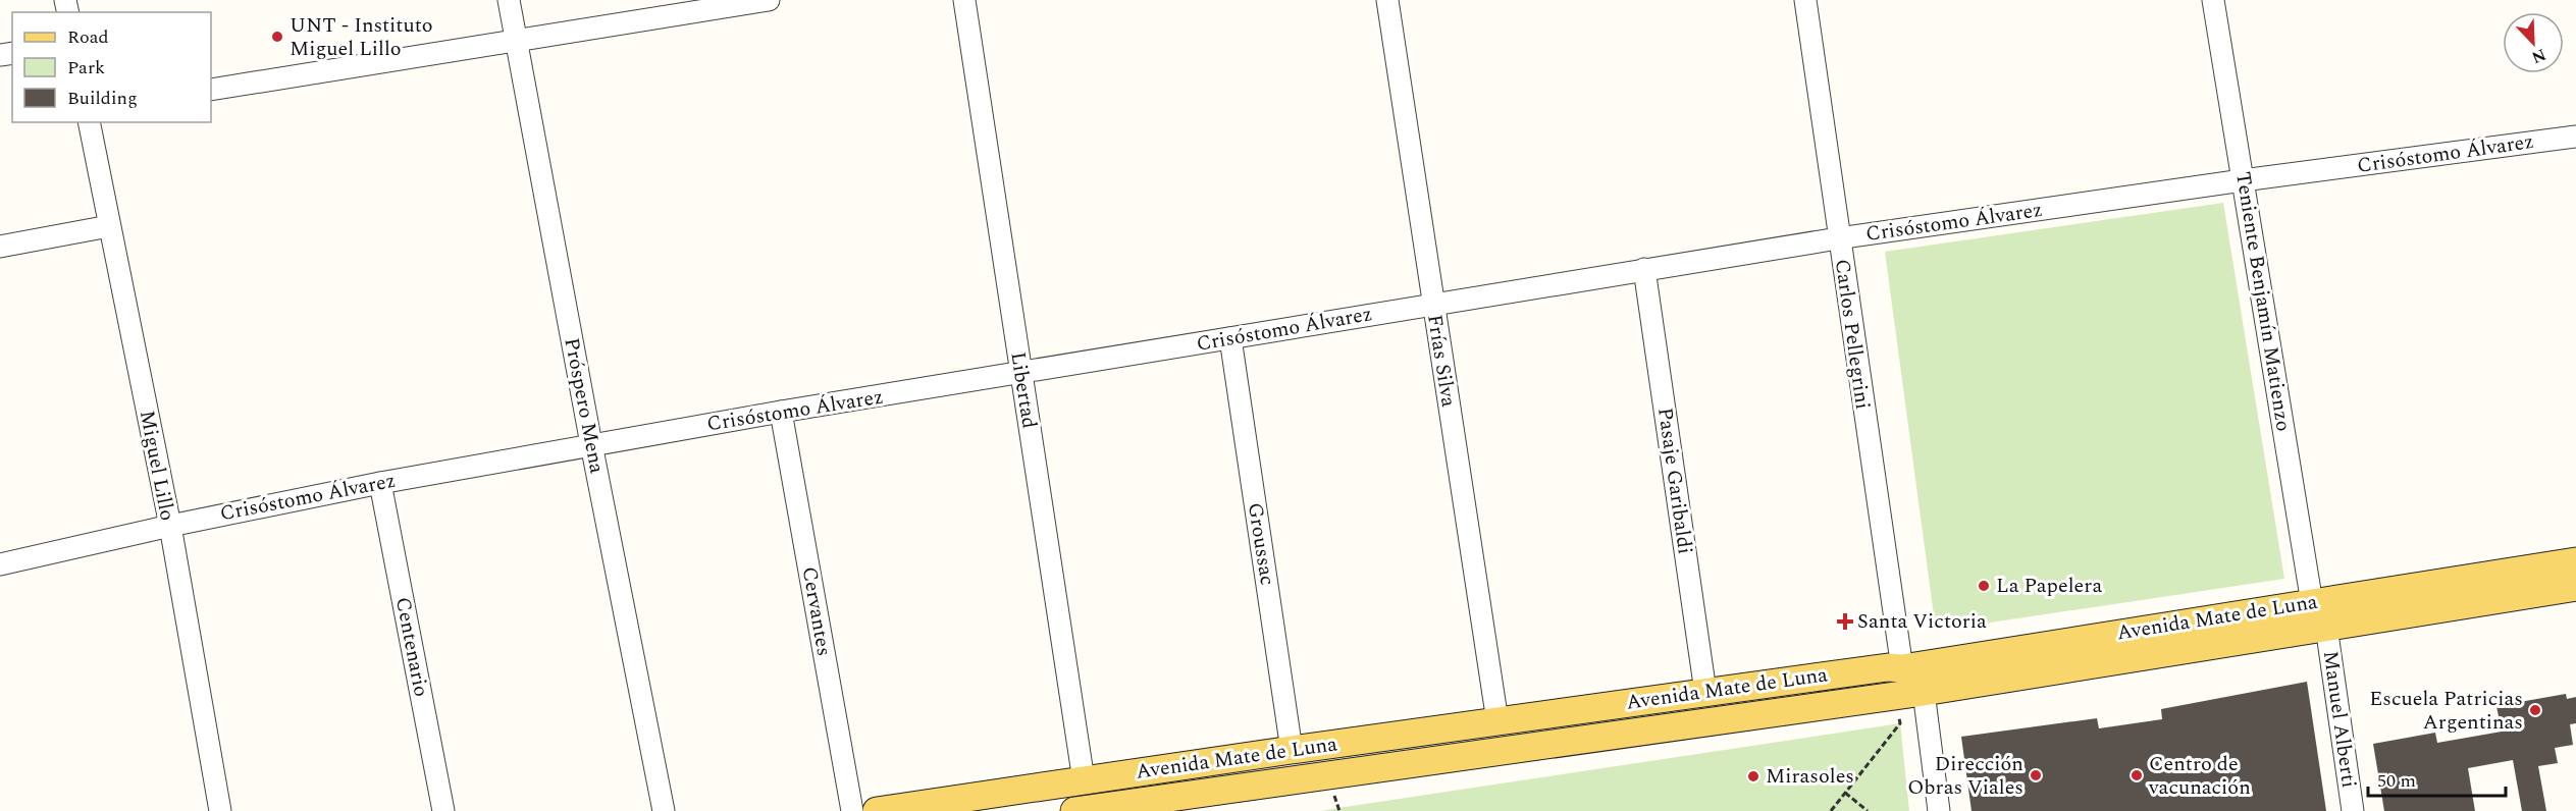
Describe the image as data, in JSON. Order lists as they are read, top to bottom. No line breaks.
{"streets":{"main road":["Avenida Mate de Luna"],"street":["Crisóstomo Álvarez","Teniente Benjamín Matienzo","Carlos Pellegrini","Frías Silva","Libertad","Próspero Mena","Miguel Lillo","Pasaje Garibaldi","Groussac","Cervantes","Centenario","Manuel Alberti"]},"crossings":[["Crisóstomo Álvarez","Teniente Benjamín Matienzo"],["Crisóstomo Álvarez","Carlos Pellegrini"],["Crisóstomo Álvarez","Frías Silva"],["Crisóstomo Álvarez","Libertad"],["Crisóstomo Álvarez","Próspero Mena"],["Crisóstomo Álvarez","Miguel Lillo"],["Crisóstomo Álvarez","Pasaje Garibaldi"],["Crisóstomo Álvarez","Groussac"],["Crisóstomo Álvarez","Cervantes"],["Crisóstomo Álvarez","Centenario"],["Teniente Benjamín Matienzo","Avenida Mate de Luna"],["Teniente Benjamín Matienzo","Manuel Alberti"],["Carlos Pellegrini","Avenida Mate de Luna"],["Frías Silva","Avenida Mate de Luna"],["Libertad","Avenida Mate de Luna"],["Pasaje Garibaldi","Avenida Mate de Luna"],["Groussac","Avenida Mate de Luna"],["Avenida Mate de Luna","Manuel Alberti"]],"places":{"other":["UNT - Instituto Miguel Lillo","La Papelera","Escuela Patricias Argentinas","Dirección Obras Viales","Centro de vacunación","Mirasoles"],"health":["Santa Victoria"]},"legend":["Road","Park","Building"],"scale_bar":"50 m","north":"bottom right"}
